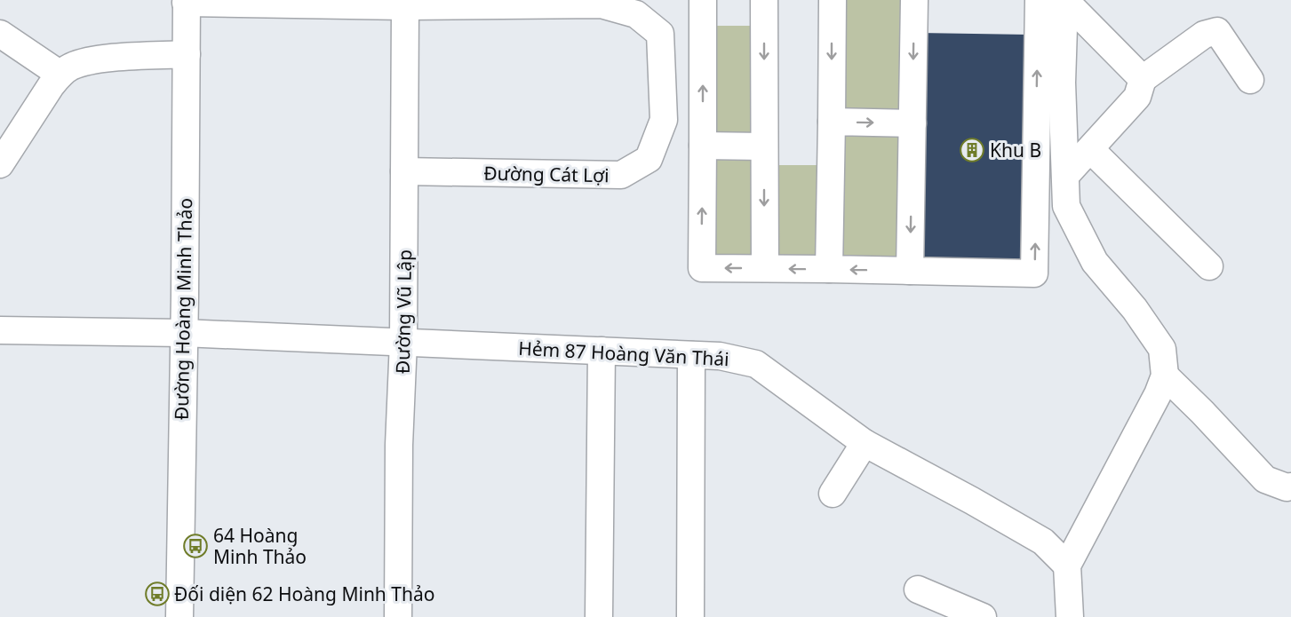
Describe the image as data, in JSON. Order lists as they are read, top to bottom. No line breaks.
{"streets":{"street":["Đường Cát Lợi","Đường Hoàng Minh Thảo","Đường Vũ Lập","Hẻm 87 Hoàng Văn Thái"]},"crossings":[["Đường Cát Lợi","Đường Hoàng Minh Thảo"],["Đường Cát Lợi","Đường Vũ Lập"],["Đường Hoàng Minh Thảo","Hẻm 87 Hoàng Văn Thái"],["Đường Vũ Lập","Hẻm 87 Hoàng Văn Thái"]],"places":{"building":["Khu B"],"bus stop":["64 Hoàng Minh Thảo","Đối diện 62 Hoàng Minh Thảo"]}}
